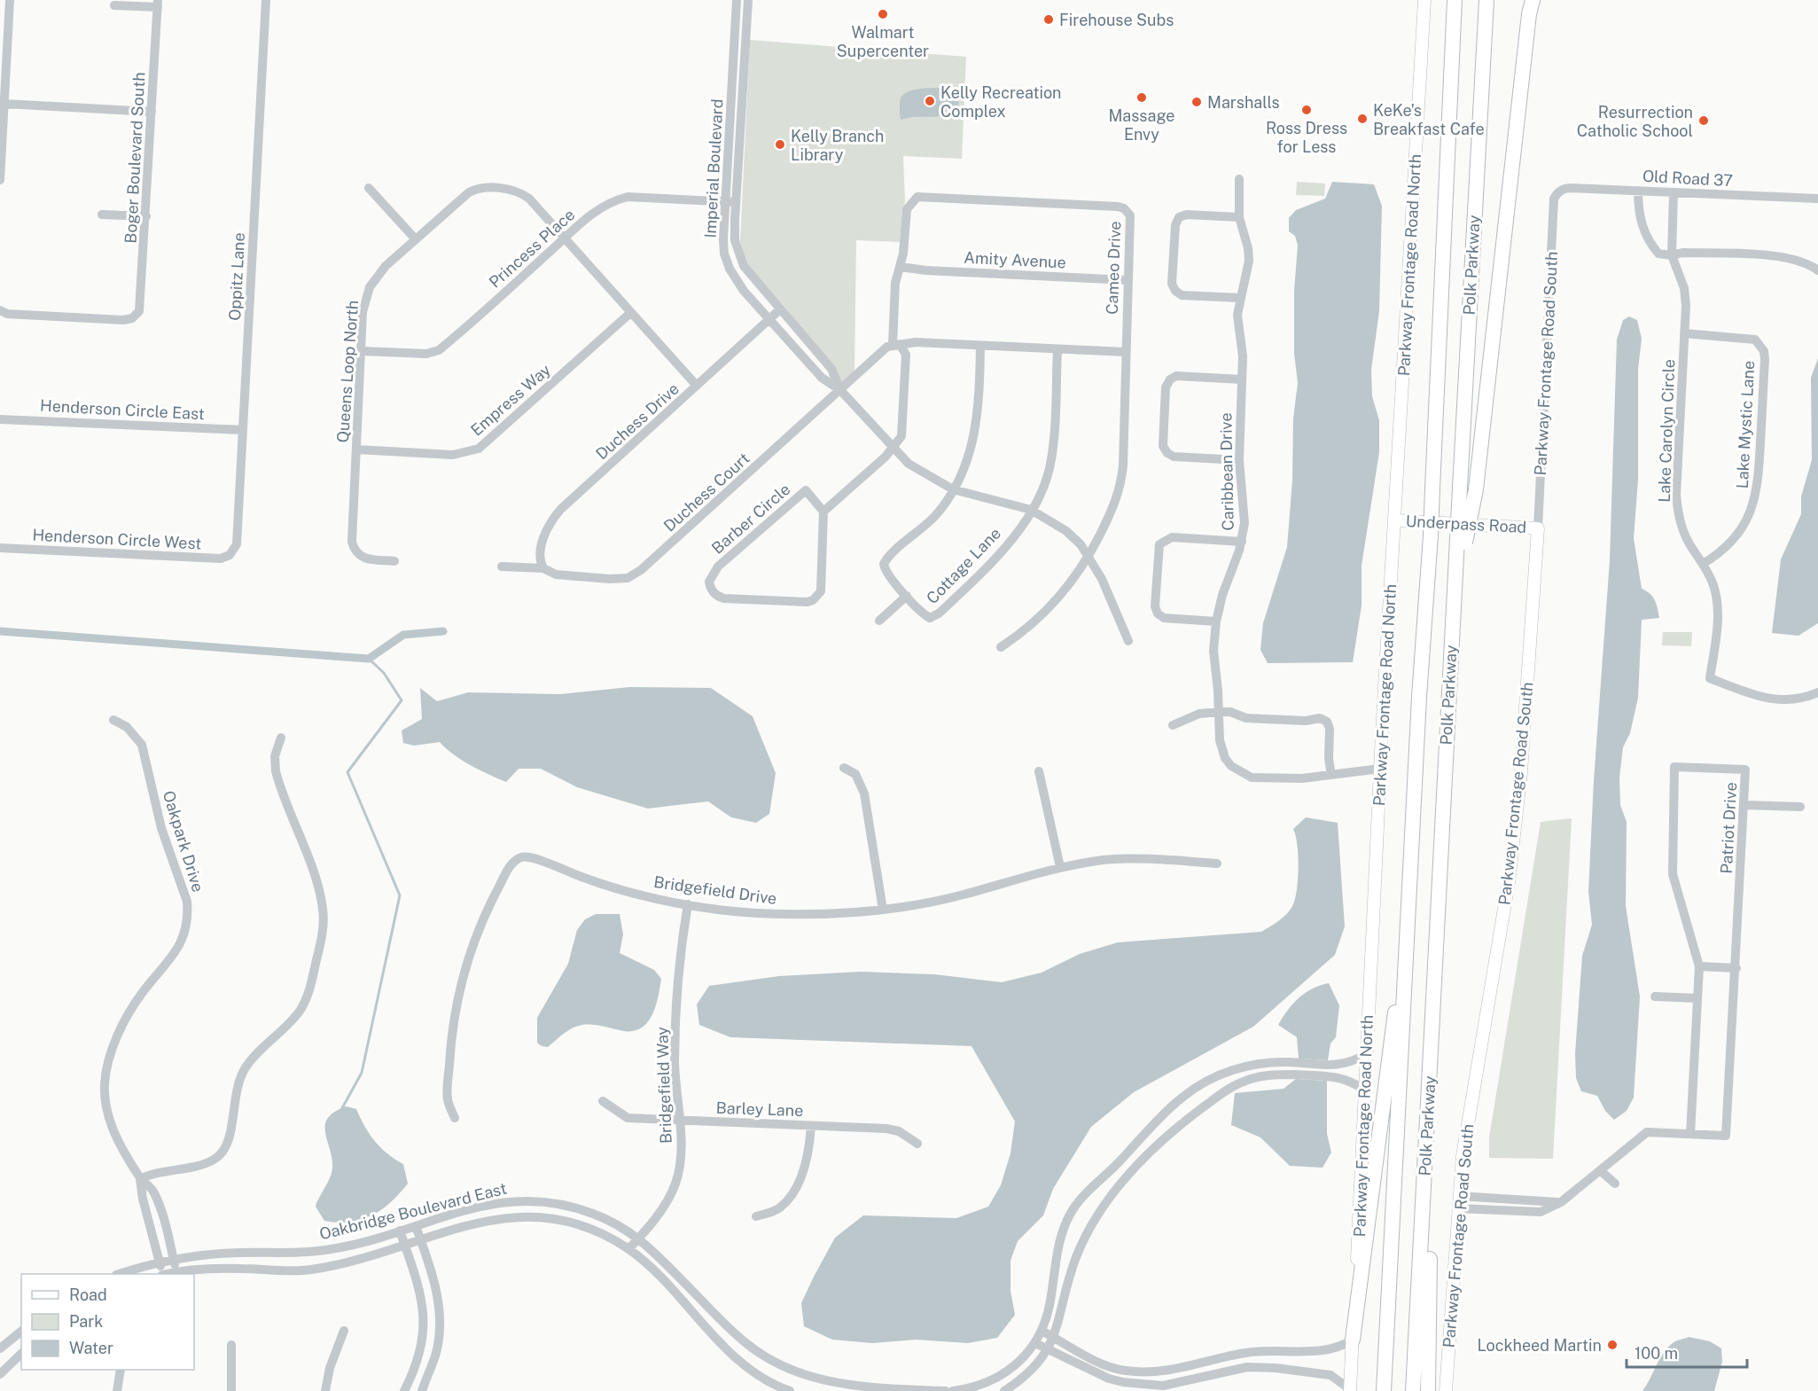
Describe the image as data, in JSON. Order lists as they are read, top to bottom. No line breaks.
{"streets":{"highway":["Polk Parkway"],"main road":["Parkway Frontage Road North","Parkway Frontage Road South","Underpass Road"],"street":["Boger Boulevard South","Imperial Boulevard","Old Road 37","Princess Place","Amity Avenue","Cameo Drive","Oppitz Lane","Queens Loop North","Empress Way","Henderson Circle East","Duchess Drive","Lake Mystic Lane","Lake Carolyn Circle","Caribbean Drive","Duchess Court","Barber Circle","Henderson Circle West","Cottage Lane","Patriot Drive","Oakpark Drive","Bridgefield Drive","Bridgefield Way","Barley Lane","Oakbridge Boulevard East"]},"crossings":[["Imperial Boulevard","Princess Place"],["Imperial Boulevard","Cameo Drive"],["Imperial Boulevard","Duchess Drive"],["Imperial Boulevard","Duchess Court"],["Imperial Boulevard","Cottage Lane"],["Old Road 37","Parkway Frontage Road South"],["Old Road 37","Lake Carolyn Circle"],["Princess Place","Queens Loop North"],["Amity Avenue","Cameo Drive"],["Parkway Frontage Road North","Caribbean Drive"],["Parkway Frontage Road North","Underpass Road"],["Cameo Drive","Duchess Court"],["Oppitz Lane","Henderson Circle East"],["Oppitz Lane","Henderson Circle West"],["Parkway Frontage Road South","Underpass Road"],["Parkway Frontage Road South","Patriot Drive"],["Queens Loop North","Empress Way"],["Queens Loop North","Duchess Drive"],["Duchess Drive","Duchess Court"],["Lake Mystic Lane","Lake Carolyn Circle"],["Oakpark Drive","Oakbridge Boulevard East"],["Bridgefield Drive","Bridgefield Way"],["Bridgefield Way","Barley Lane"],["Bridgefield Way","Oakbridge Boulevard East"]],"places":["Walmart Supercenter","Firehouse Subs","Massage Envy","Kelly Recreation Complex","Marshalls","Ross Dress for Less","KeKe's Breakfast Cafe","Resurrection Catholic School","Kelly Branch Library","Lockheed Martin"],"legend":["Road","Park","Water"],"scale_bar":"100 m"}
